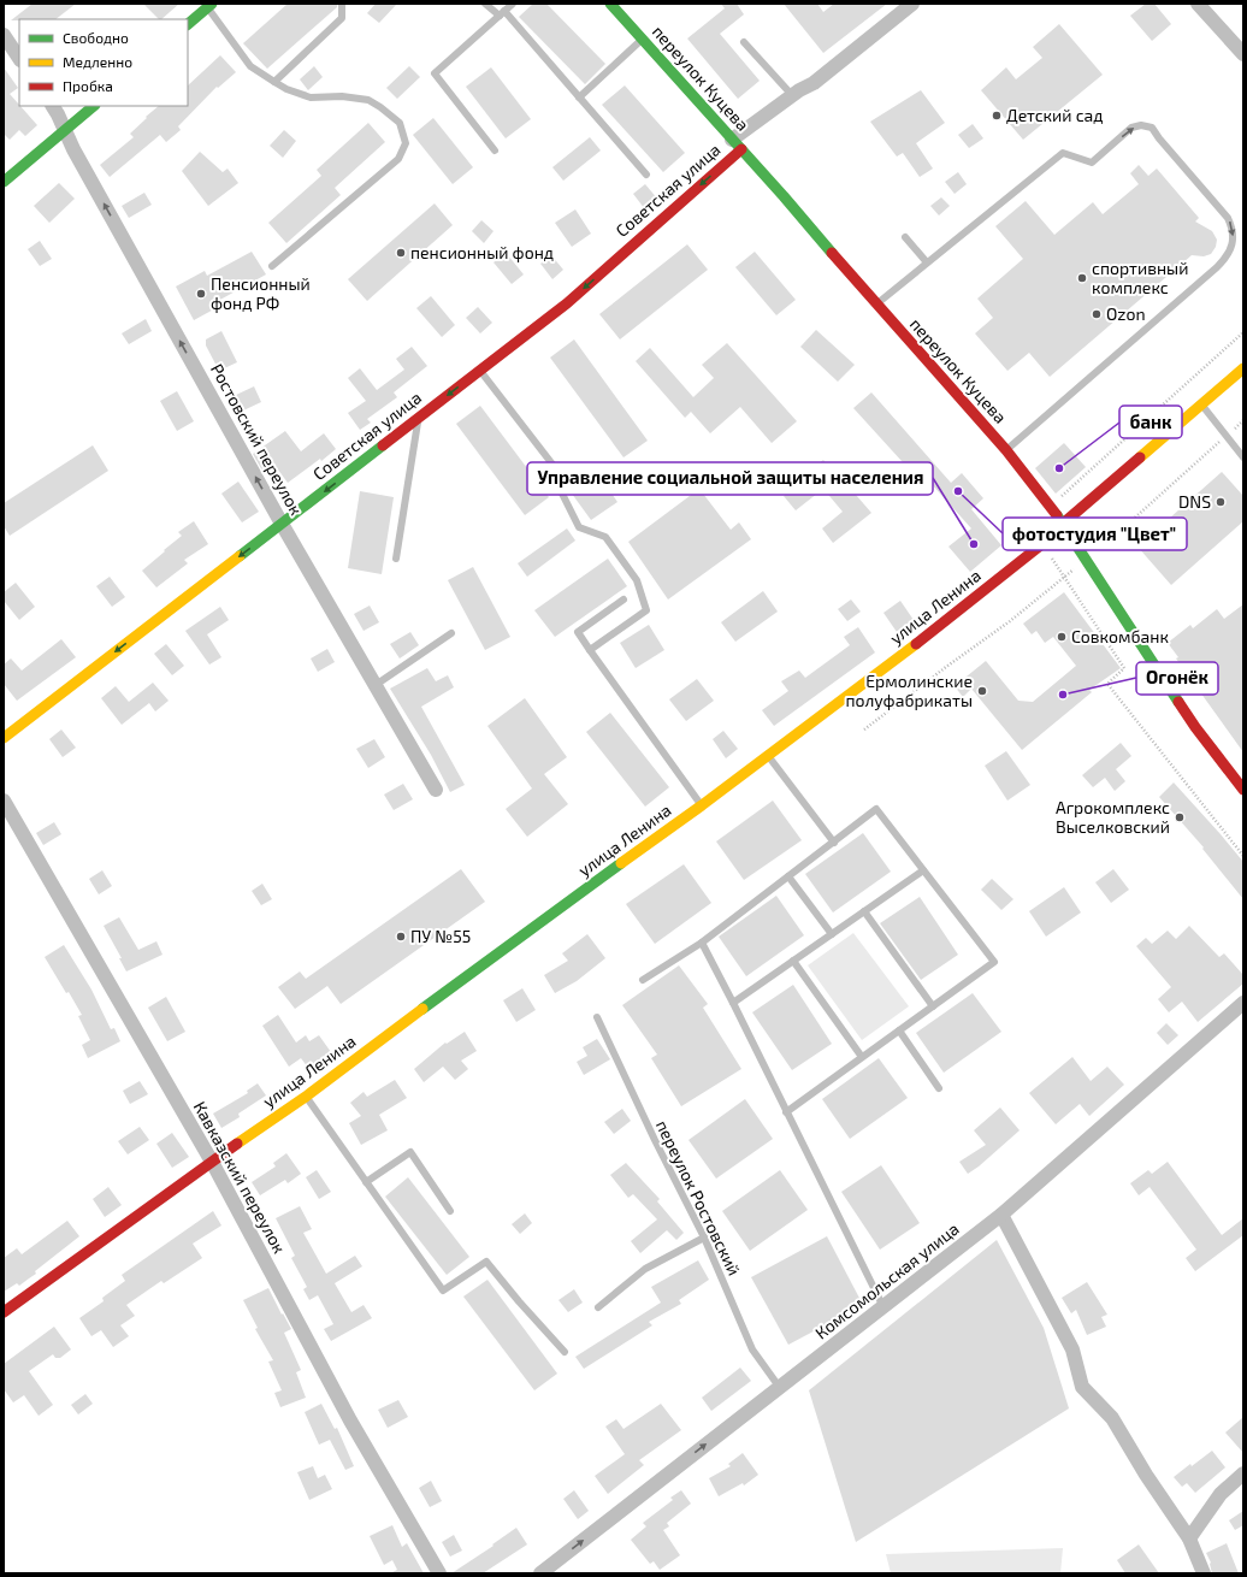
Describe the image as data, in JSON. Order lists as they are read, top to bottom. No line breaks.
{"streets":{"street":["переулок Куцева","Советская улица","Ростовский переулок","улица Ленина","Кавказский переулок","Комсомольская улица"],"lane":["переулок Ростовский"]},"crossings":[["переулок Куцева","Советская улица"],["переулок Куцева","улица Ленина"],["Советская улица","Ростовский переулок"],["улица Ленина","Кавказский переулок"],["переулок Ростовский","Комсомольская улица"]],"one_way":["Советская улица","Ростовский переулок"],"places":["Детский сад","пенсионный фонд","спортивный комплекс","Пенсионный фонд РФ","Ozon","банк","фотостудия \"Цвет\"","DNS","Управление социальной защиты населения","Совкомбанк","Ермолинские полуфабрикаты","Огонёк","Агрокомплекс Выселковский","ПУ №55"],"legend":["Свободно","Медленно","Пробка"]}
